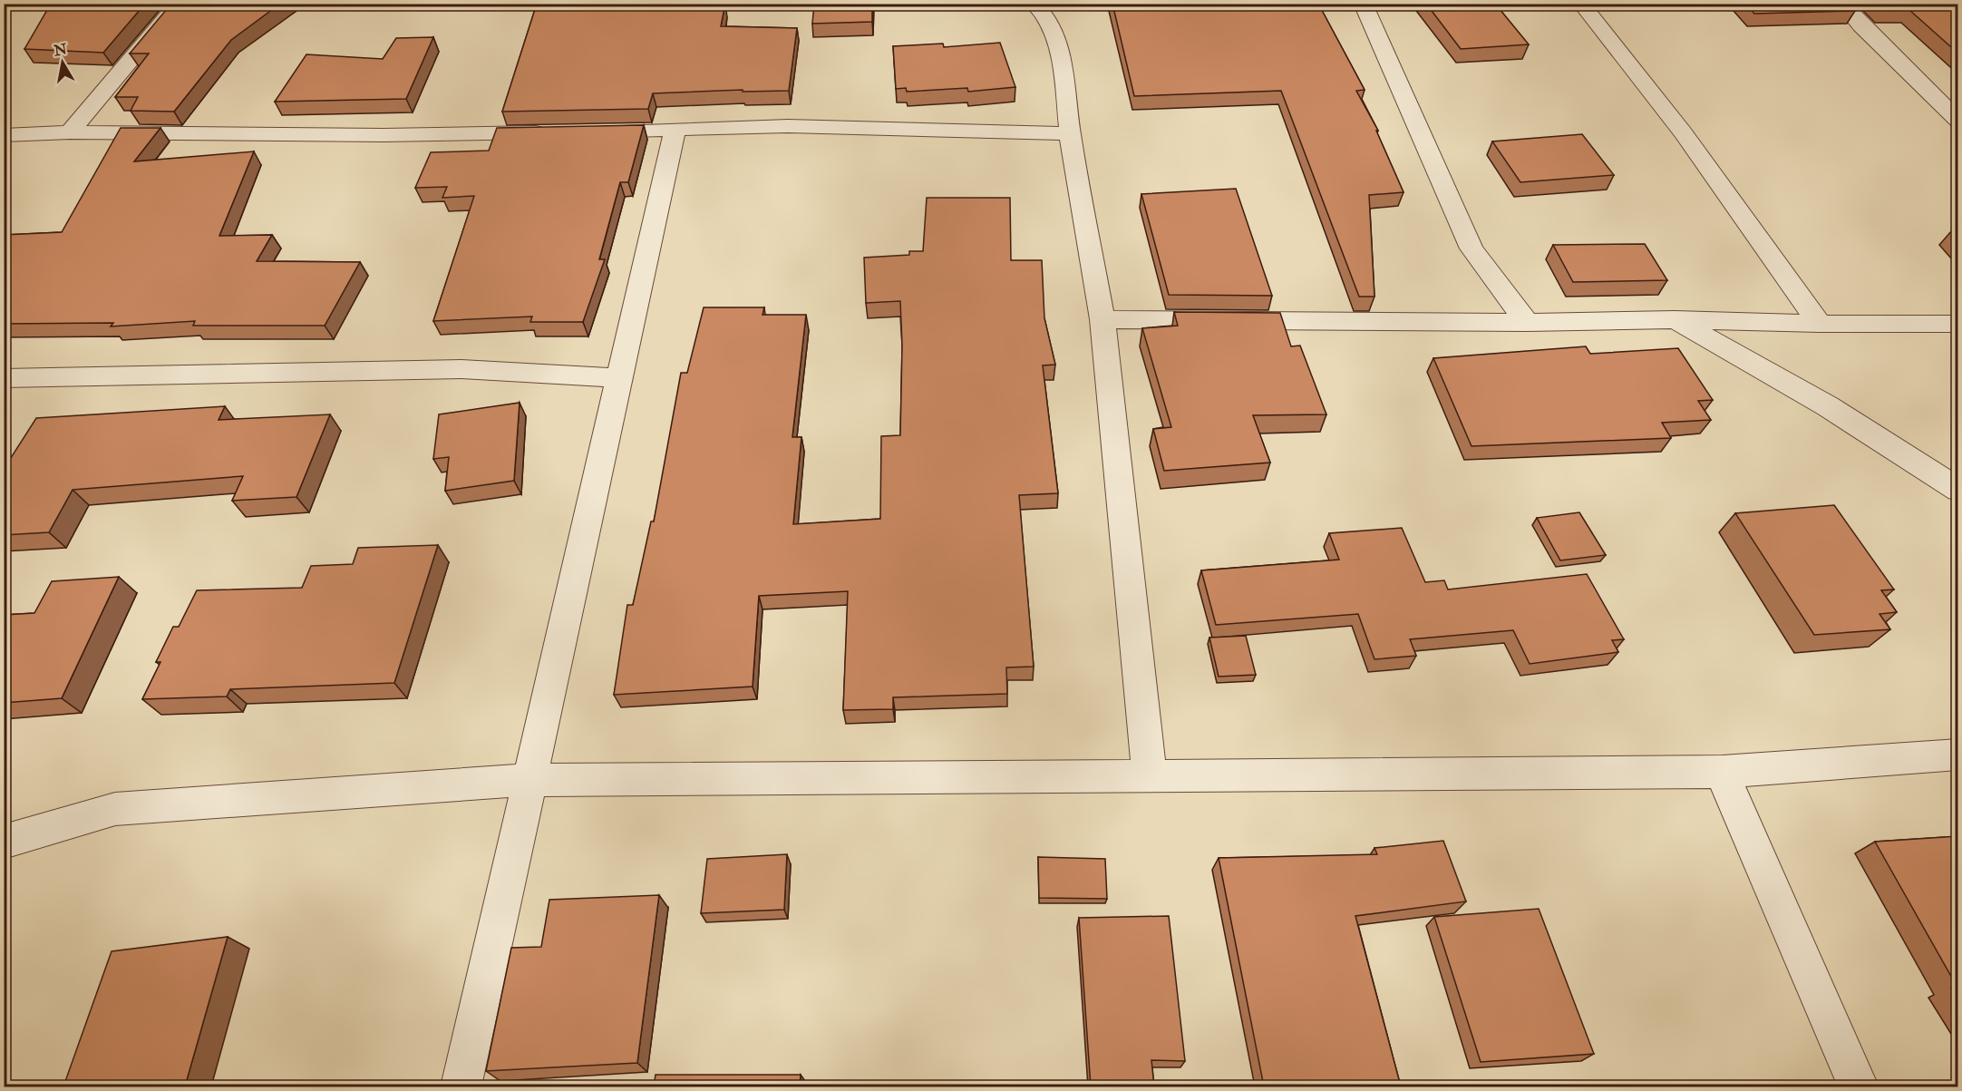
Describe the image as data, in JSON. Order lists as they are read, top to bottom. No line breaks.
{"north":"top"}
